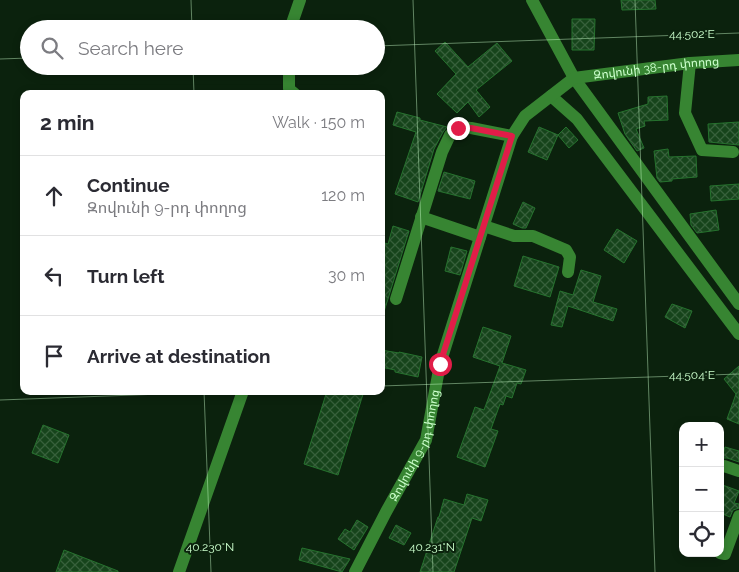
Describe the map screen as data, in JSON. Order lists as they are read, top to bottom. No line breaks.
{"streets":{"street":["Զովունի 38-րդ փողոց","Զովունի 9-րդ փողոց"]},"crossings":[["Զովունի 38-րդ փողոց","Զովունի 9-րդ փողոց"]],"page":{"search":"Search here","heading":["2 min","Walk · 150 m"],"list":[["Continue","Զովունի 9-րդ փողոց","120 m"],["Turn left","30 m"],"Arrive at destination"],"map_buttons":["+","−"]},"coordinates":["44.502°E","44.504°E","40.230°N","40.231°N"]}
